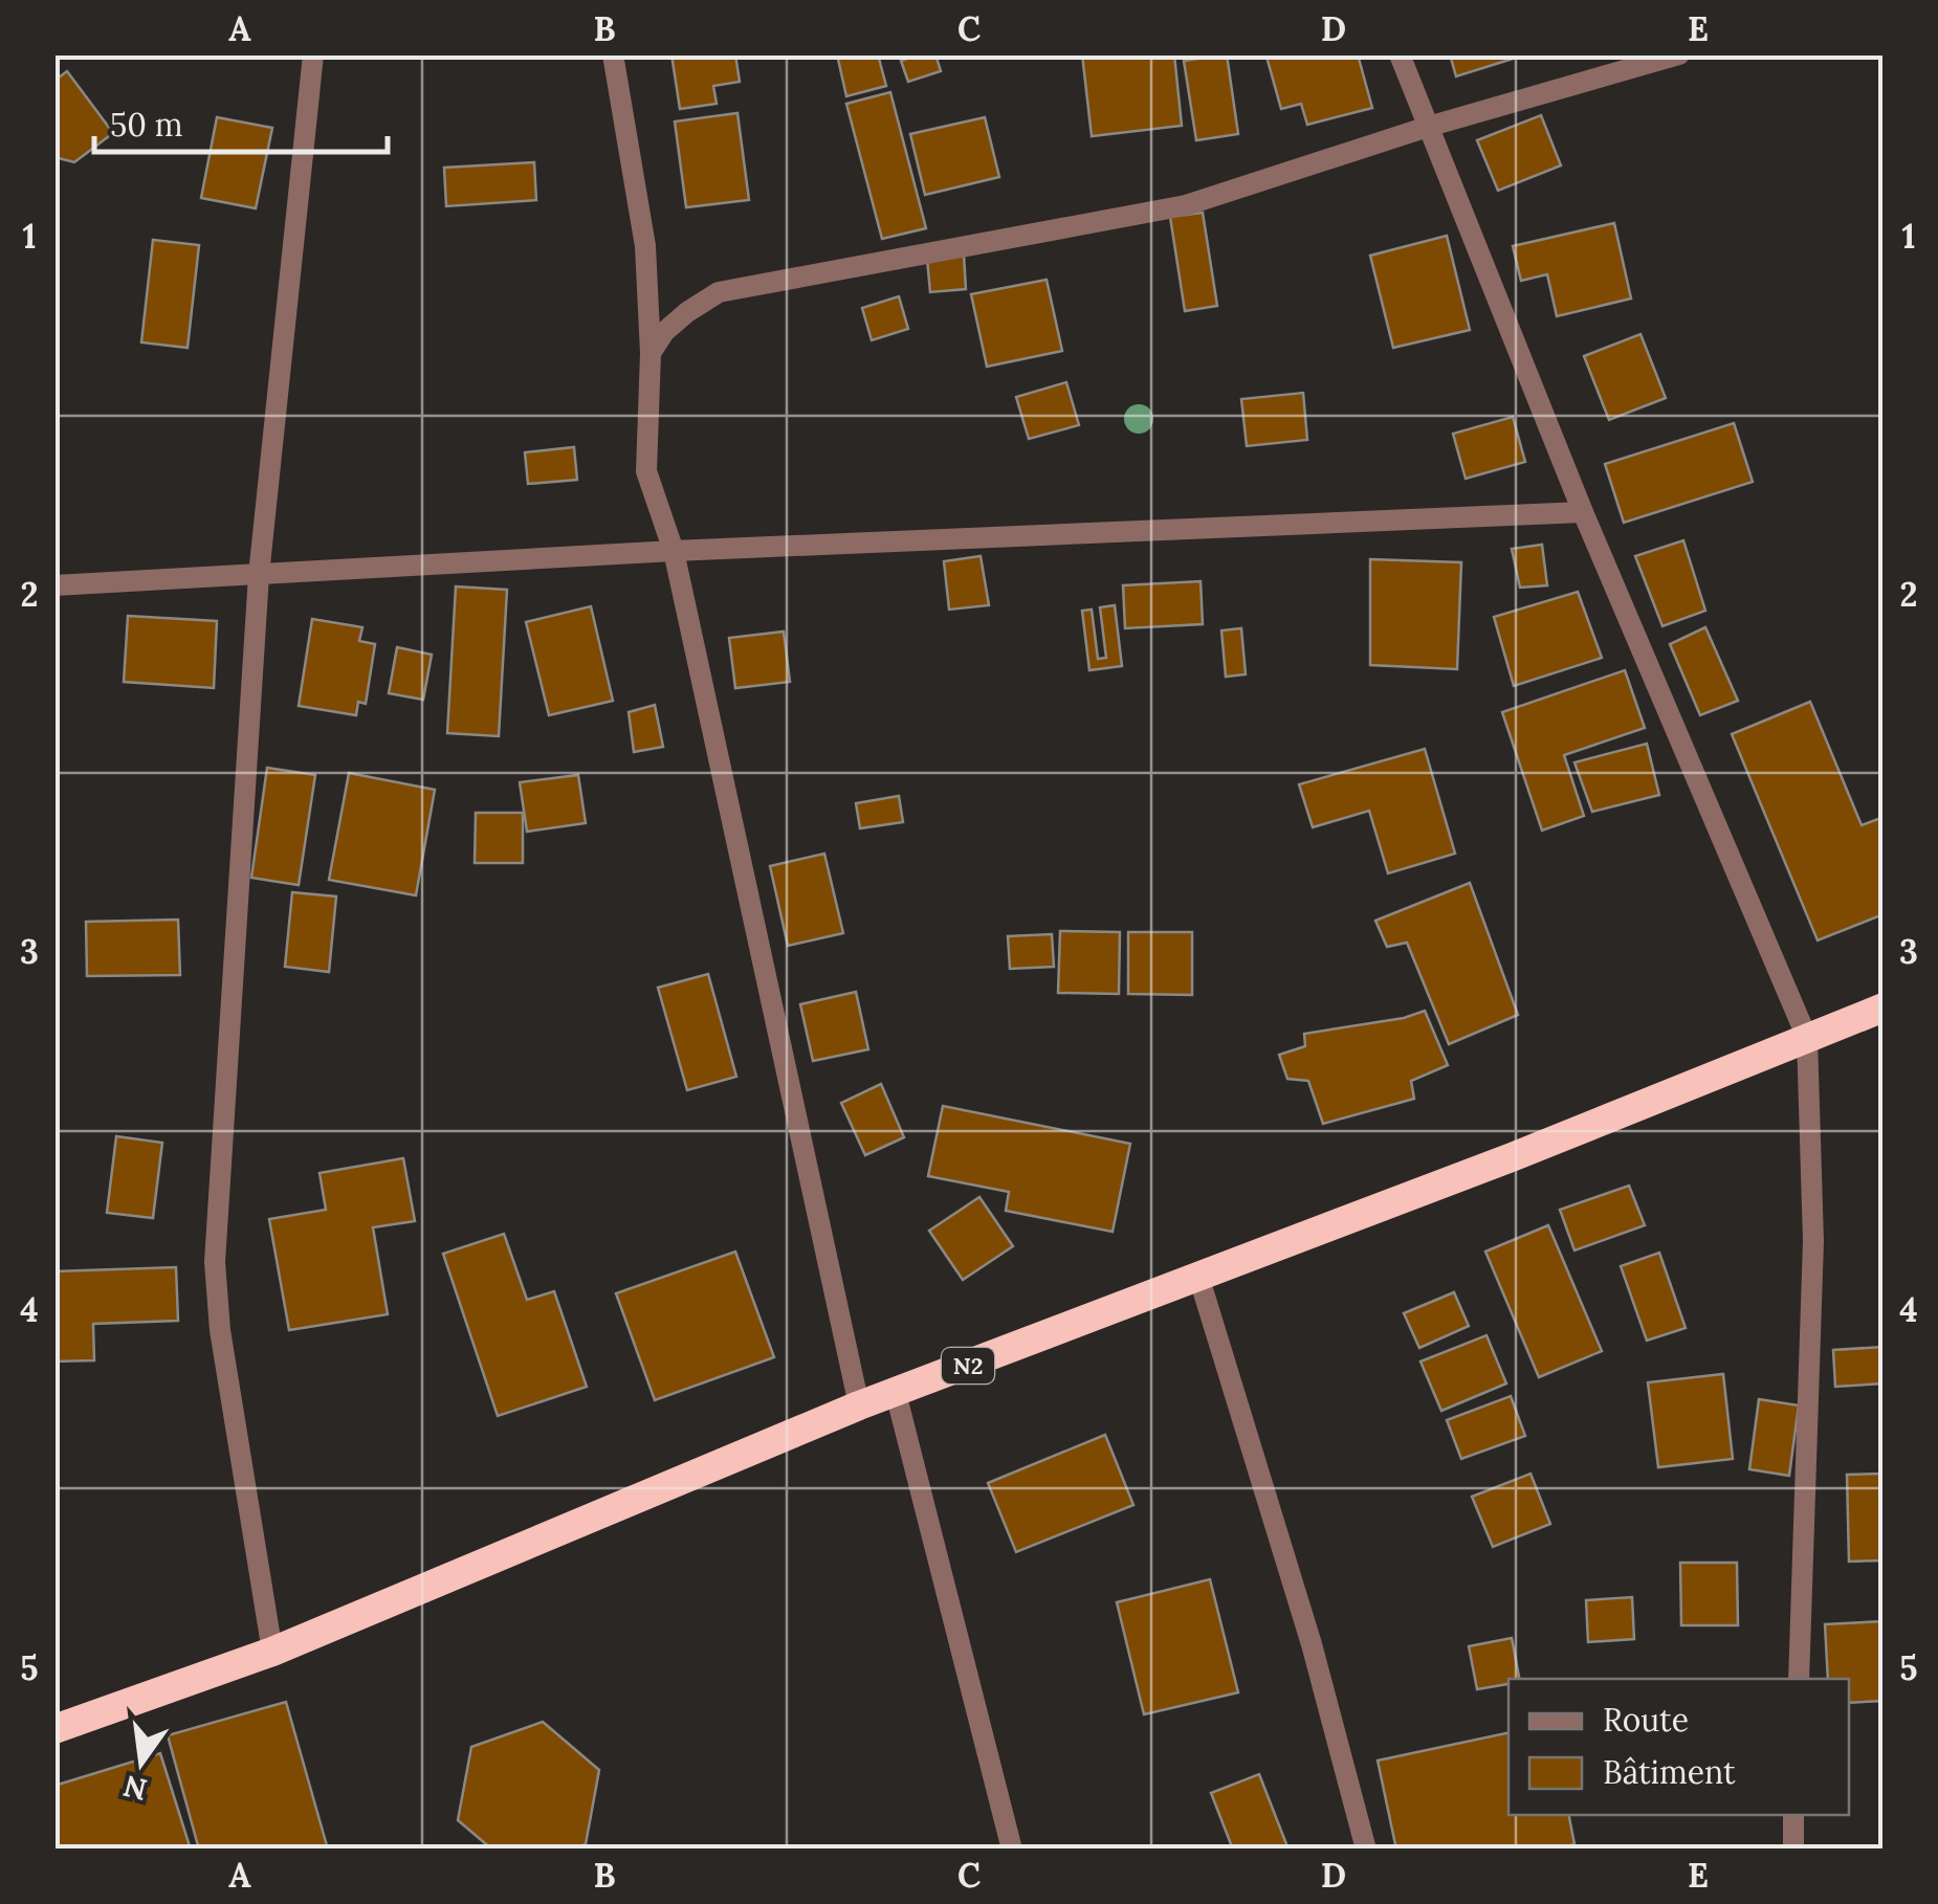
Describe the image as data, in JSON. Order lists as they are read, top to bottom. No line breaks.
{"streets":{"highway":["N2"]},"legend":["Route","Bâtiment"],"scale_bar":"50 m","north":"bottom","grid":{"columns":["A","B","C","D","E"],"rows":["1","2","3","4","5"]}}
